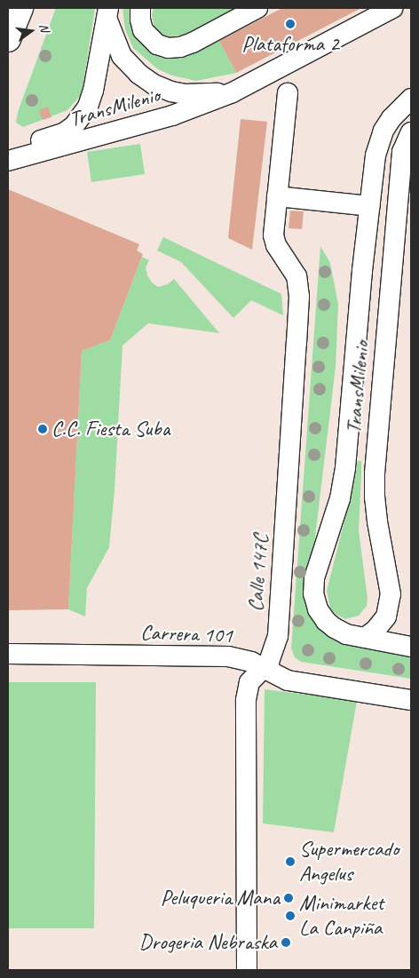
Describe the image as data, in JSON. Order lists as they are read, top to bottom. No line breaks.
{"streets":{"street":["TransMilenio","Calle 147C","Carrera 101"]},"crossings":[["Calle 147C","Carrera 101"]],"places":["Plataforma 2","C.C. Fiesta Suba","Supermercado Angelus","Peluqueria Mana","Minimarket La Canpiña","Drogeria Nebraska"],"north":"right"}
